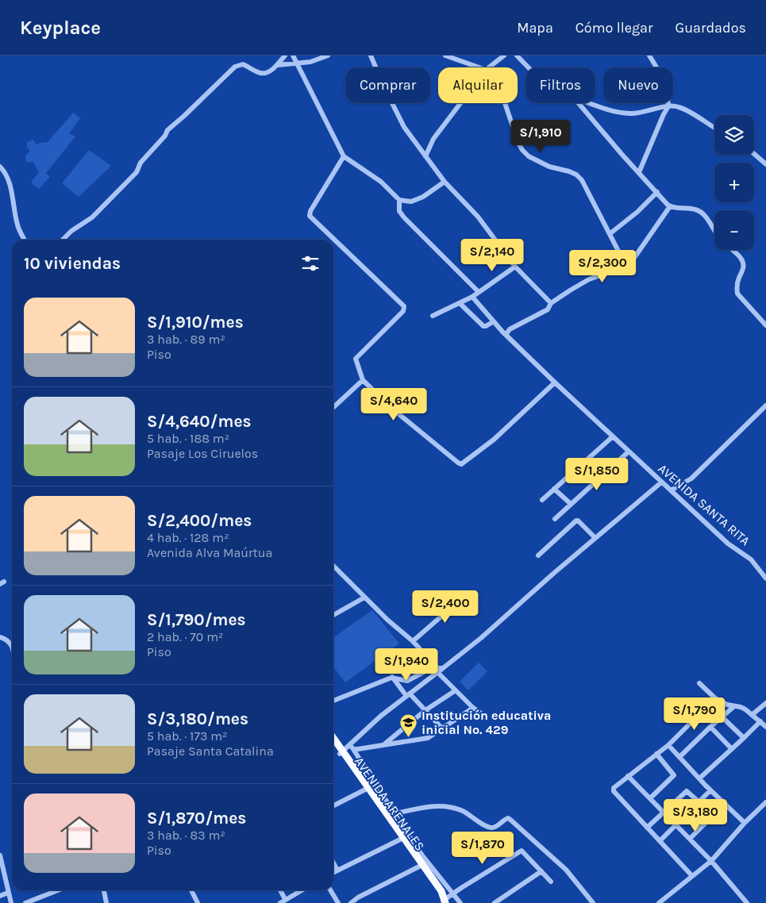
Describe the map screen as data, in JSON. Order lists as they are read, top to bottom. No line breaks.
{"streets":{"main road":["AVENIDA ARENALES"],"street":["AVENIDA SANTA RITA"]},"places":{"school or university":["Institución educativa inicial No. 429"]},"page":{"header":"Keyplace","nav":["Mapa","Cómo llegar","Guardados"],"chip":["Comprar","Alquilar","Filtros","Nuevo"],"map_buttons":["+","−"],"price":["S/1,910","S/2,140","S/2,300","S/4,640","S/1,850","S/2,400","S/1,940","S/1,790","S/3,180","S/1,870"],"heading":"10 viviendas","list":[{"name":"S/1,910/mes","note":"3 hab. · 89 m² · Piso"},{"name":"S/4,640/mes","note":"5 hab. · 188 m² · Pasaje Los Ciruelos"},{"name":"S/2,400/mes","note":"4 hab. · 128 m² · Avenida Alva Maúrtua"},{"name":"S/1,790/mes","note":"2 hab. · 70 m² · Piso"},{"name":"S/3,180/mes","note":"5 hab. · 173 m² · Pasaje Santa Catalina"},{"name":"S/1,870/mes","note":"3 hab. · 83 m² · Piso"}]}}
